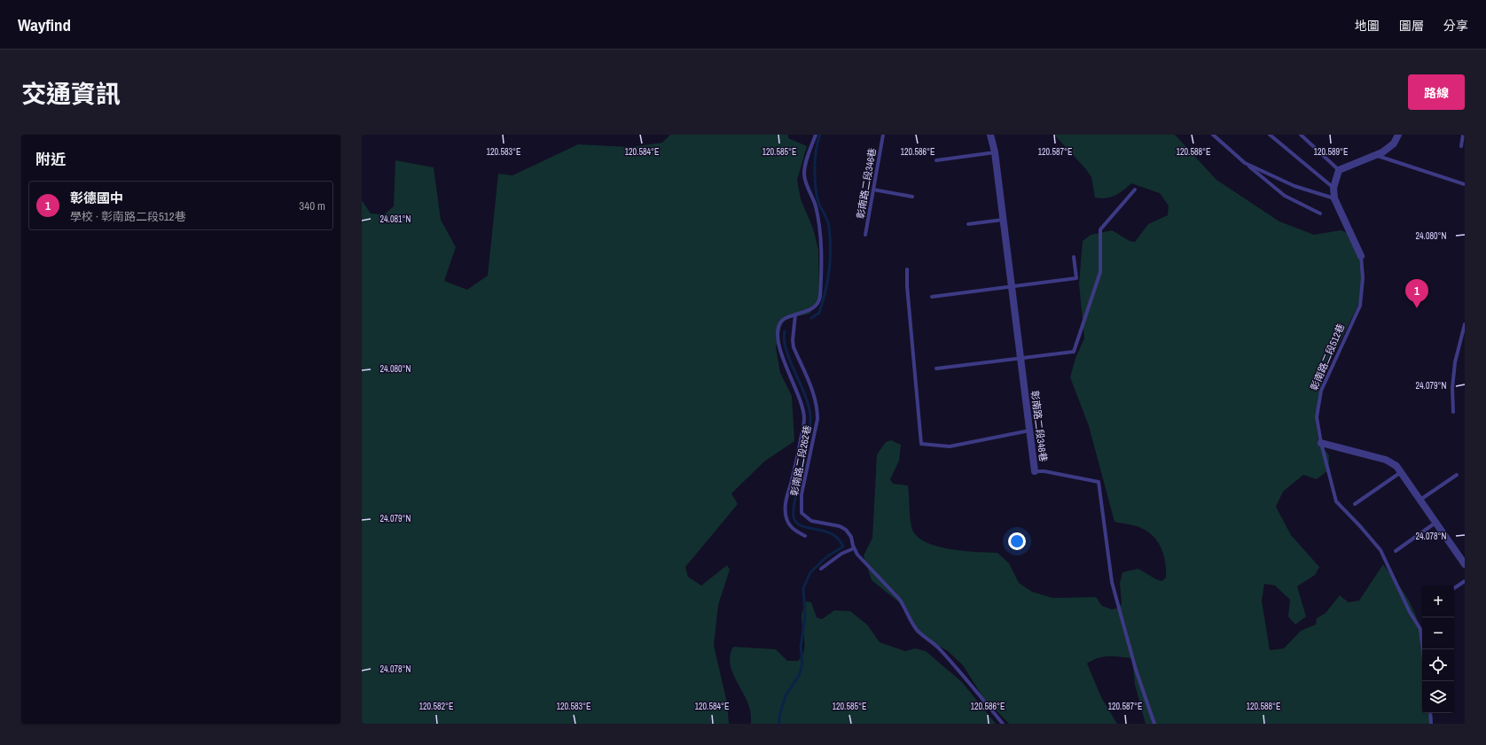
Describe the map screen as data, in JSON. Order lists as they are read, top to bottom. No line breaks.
{"streets":{"street":["彰南路二段512巷","彰南路二段348巷"],"lane":["彰南路二段346巷","彰南路二段262巷"]},"page":{"header":"Wayfind","nav":["地圖","圖層","分享"],"title":"交通資訊","buttons":"路線","heading":"附近","list":[{"mark":"1","name":"彰德國中","note":"學校 · 彰南路二段512巷","value":"340 m"}],"pins":"1","map_buttons":["+","−"]},"coordinates":["120.583°E","120.584°E","120.585°E","120.586°E","120.587°E","120.588°E","120.589°E","24.081°N","24.080°N","24.079°N","24.078°N","120.582°E"]}
